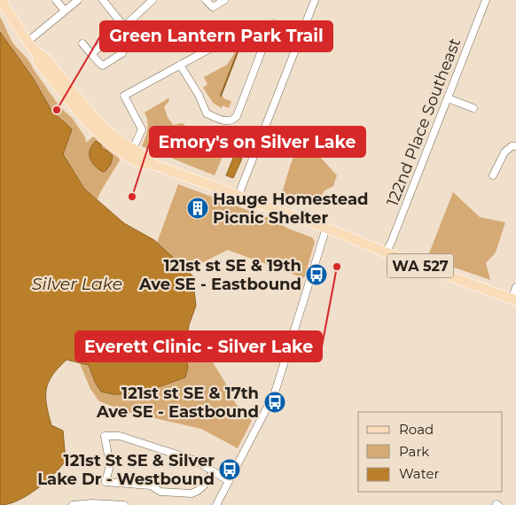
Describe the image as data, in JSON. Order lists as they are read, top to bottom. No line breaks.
{"streets":{"main road":["WA 527"],"street":["122nd Place Southeast"]},"crossings":[["122nd Place Southeast","WA 527"]],"water":["Silver Lake"],"places":{"other":["Green Lantern Park Trail","Emory's on Silver Lake","Everett Clinic - Silver Lake"],"building":["Hauge Homestead Picnic Shelter"],"bus stop":["121st st SE & 19th Ave SE - Eastbound","121st st SE & 17th Ave SE - Eastbound","121st St SE & Silver Lake Dr - Westbound"]},"legend":["Road","Park","Water"]}
